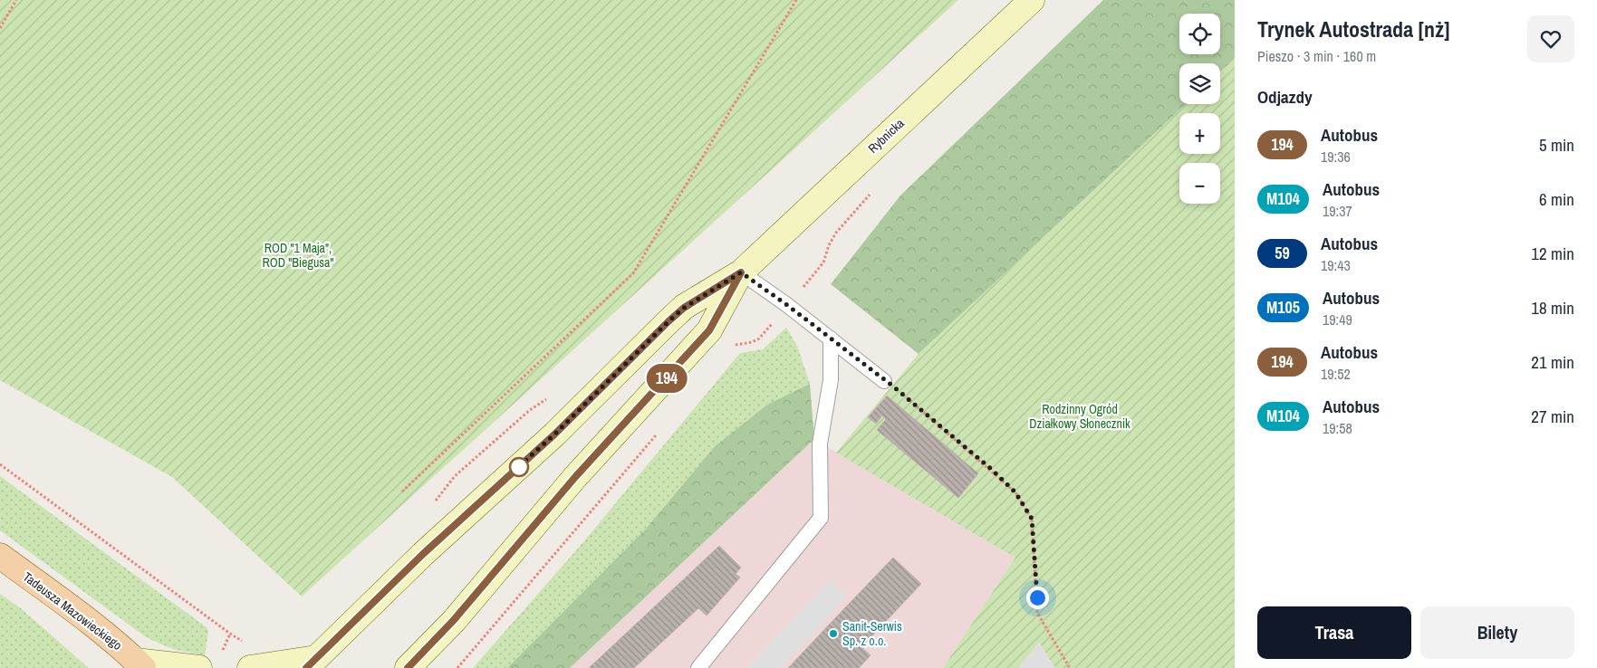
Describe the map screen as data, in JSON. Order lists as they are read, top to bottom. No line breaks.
{"streets":{"main road":["Rybnicka","Tadeusza Mazowieckiego"]},"parks":["ROD \"1 Maja\", ROD \"Biegusa\"","Rodzinny Ogród Działkowy Słonecznik"],"places":["Sanit-Serwis Sp. z o.o."],"lines":["bus line 194"],"page":{"on_map":"194","heading":[["Trynek Autostrada [nż]","Pieszo · 3 min · 160 m"],"Odjazdy"],"map_buttons":["+","−"],"list":[{"mark":"194","name":"Autobus","note":"19:36","value":"5 min"},{"mark":"M104","name":"Autobus","note":"19:37","value":"6 min"},{"mark":"59","name":"Autobus","note":"19:43","value":"12 min"},{"mark":"M105","name":"Autobus","note":"19:49","value":"18 min"},{"mark":"194","name":"Autobus","note":"19:52","value":"21 min"},{"mark":"M104","name":"Autobus","note":"19:58","value":"27 min"}],"buttons":["Trasa","Bilety"]}}
